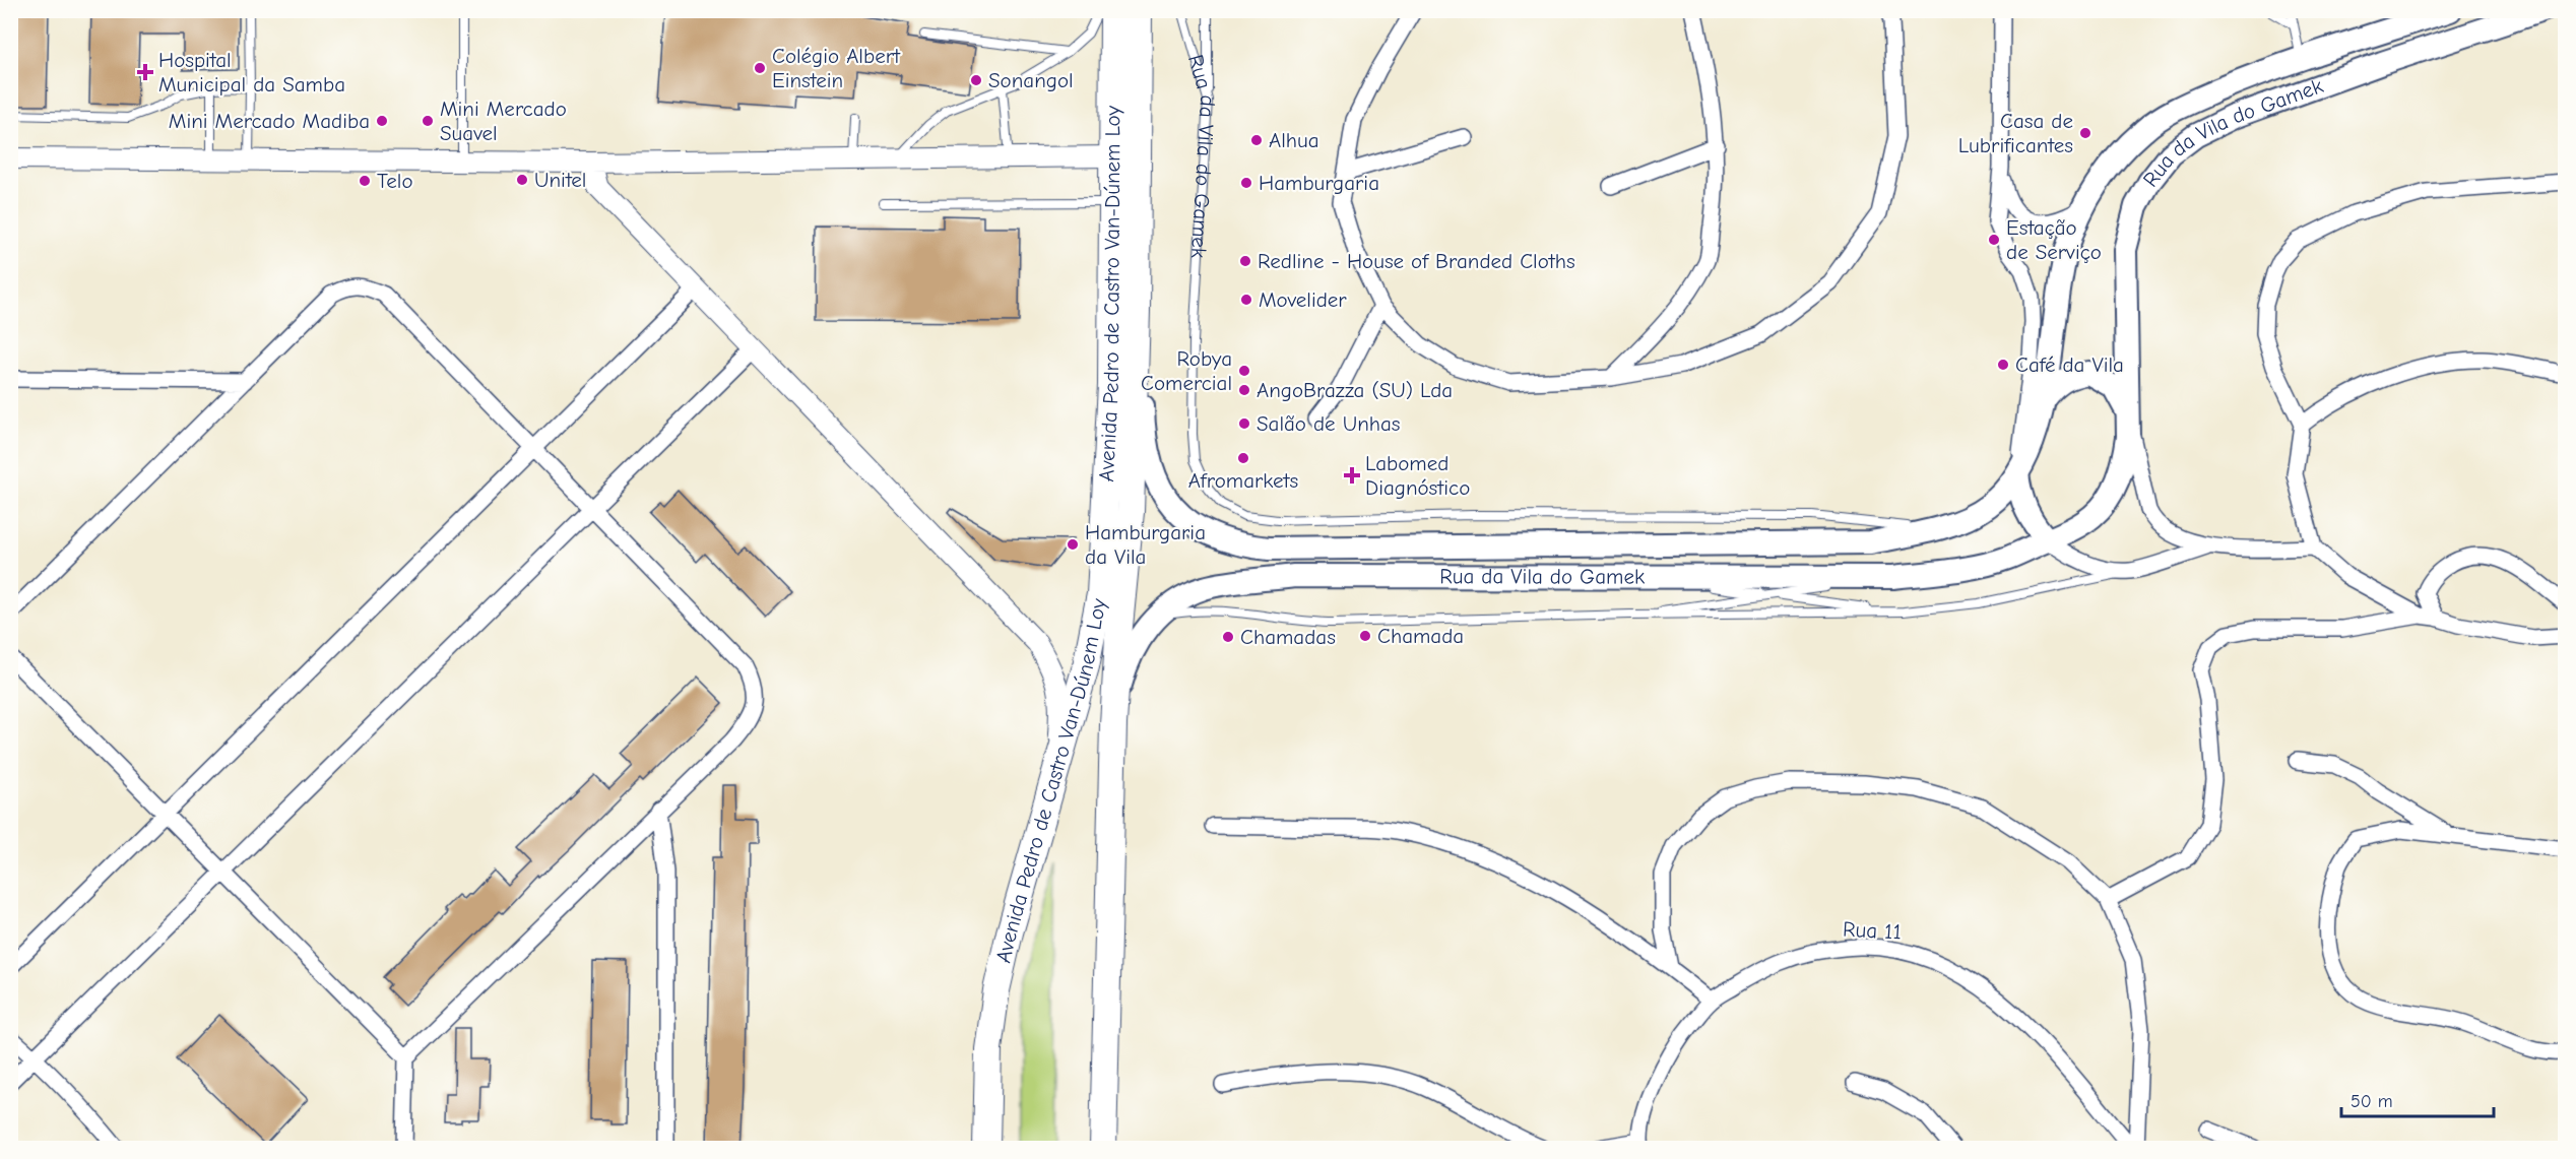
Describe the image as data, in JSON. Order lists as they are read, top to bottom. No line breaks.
{"streets":{"highway":["Avenida Pedro de Castro Van-Dúnem Loy"],"main road":["Rua da Vila do Gamek"],"street":["Rua 11"]},"crossings":[["Rua da Vila do Gamek","Avenida Pedro de Castro Van-Dúnem Loy"]],"places":{"other":["Colégio Albert Einstein","Sonangol","Mini Mercado Madiba","Mini Mercado Suavel","Casa de Lubrificantes","Alhua","Unitel","Telo","Hamburgaria","Estação de Serviço","Redline - House of Branded Cloths","Movelider","Café da Vila","Robya Comercial","AngoBrazza (SU) Lda","Salão de Unhas","Afromarkets","Hamburgaria da Vila","Chamada","Chamadas"],"health":["Hospital Municipal da Samba","Labomed Diagnóstico"]},"scale_bar":"50 m"}
